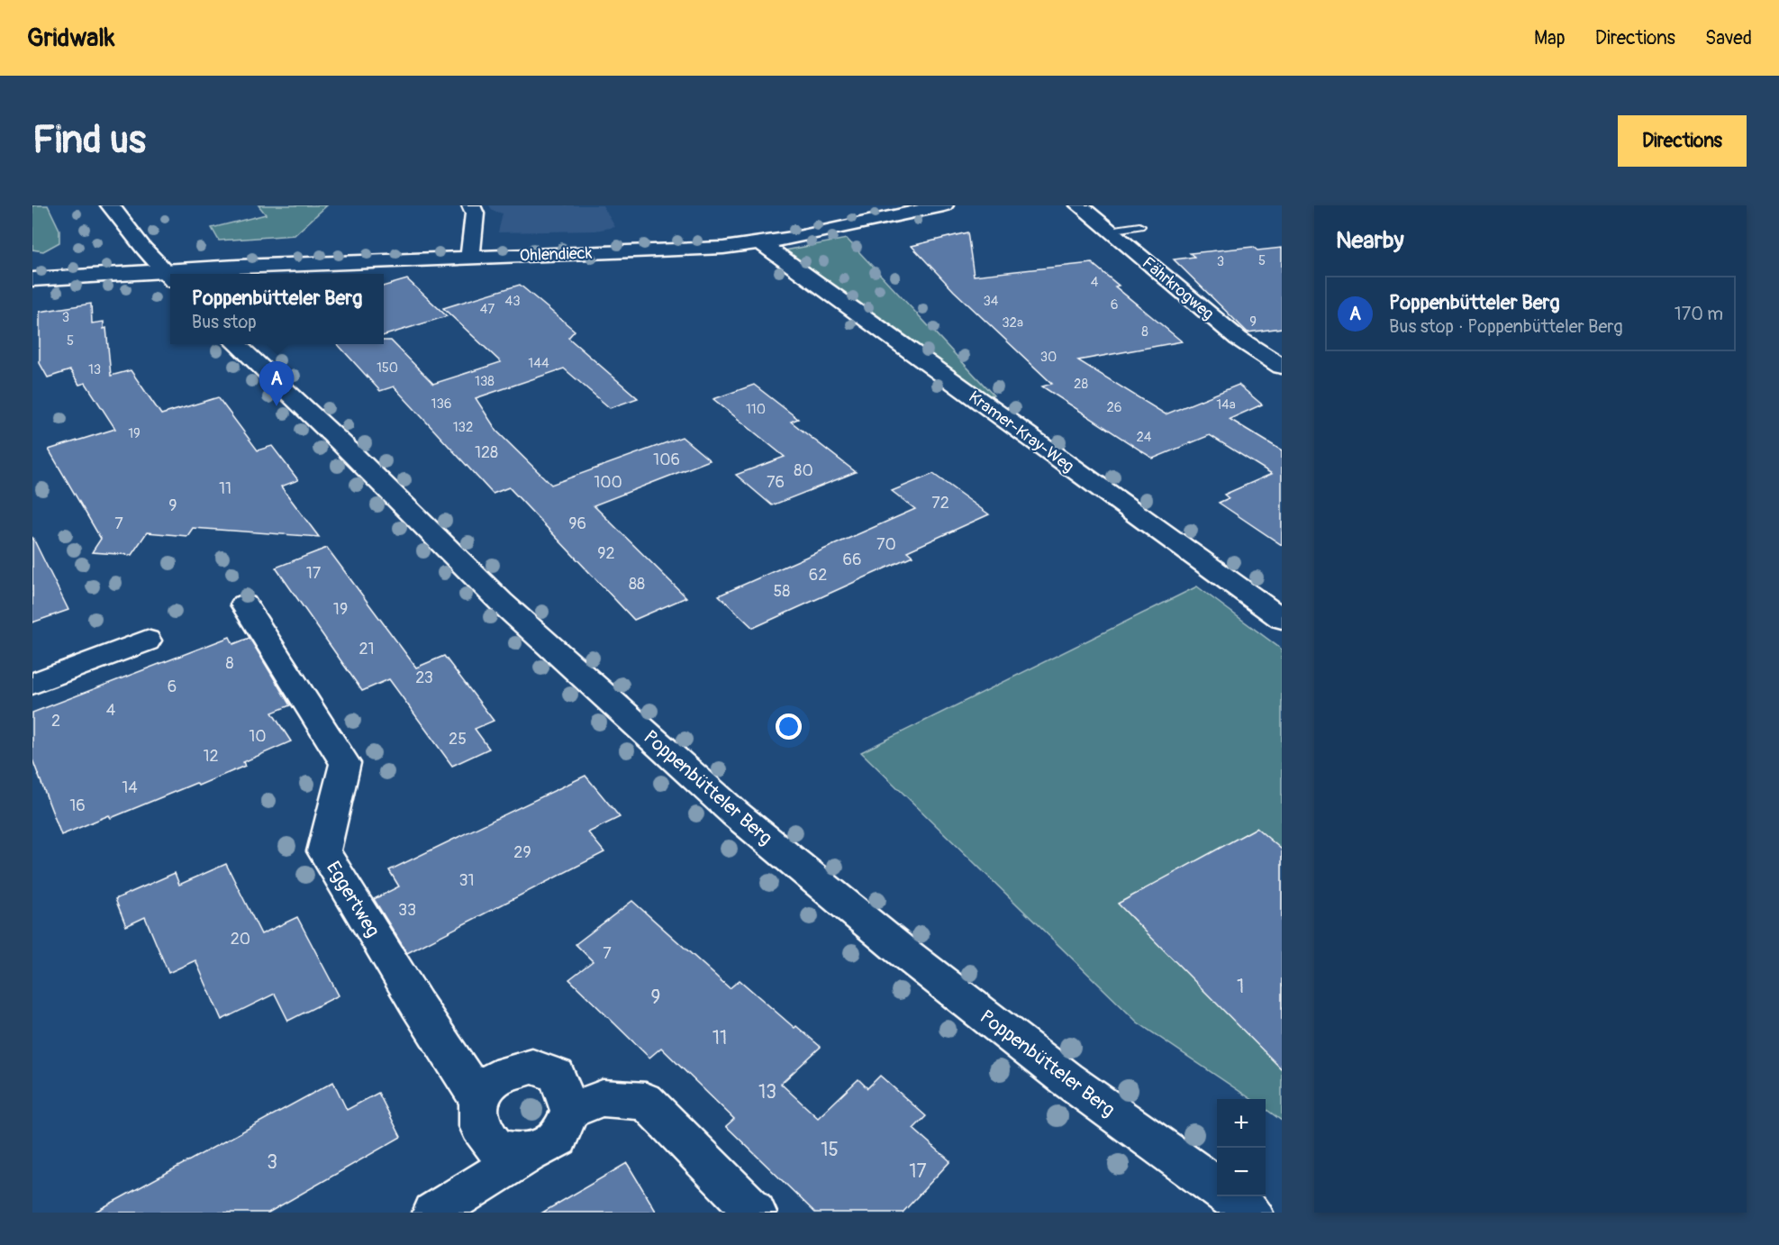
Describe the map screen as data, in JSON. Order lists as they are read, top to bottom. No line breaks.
{"streets":{"street":["Ohlendieck","Fährkrogweg","Kramer-Kray-Weg","Poppenbütteler Berg","Eggertweg"]},"crossings":[["Ohlendieck","Kramer-Kray-Weg"]],"house_numbers":["5","3","4","43","34","6","47","3","9","32a","8","5","30","144","150","13","138","28","136","14a","26","110","132","19","24","128","106","80","100","76","11","72","9","7","96","70","92","66","17","62","88","58","19","21","8","23","6","4","2","10","25","12","14","16","29","31","33","20","7","1","9","11","13","15","3","17"],"page":{"header":"Gridwalk","nav":["Map","Directions","Saved"],"buttons":"Directions","title":"Find us","heading":"Nearby","popup":["Poppenbütteler Berg","Bus stop"],"list":[{"mark":"A","name":"Poppenbütteler Berg","note":"Bus stop · Poppenbütteler Berg","value":"170 m"}],"pins":"A","map_buttons":["+","−"]}}
